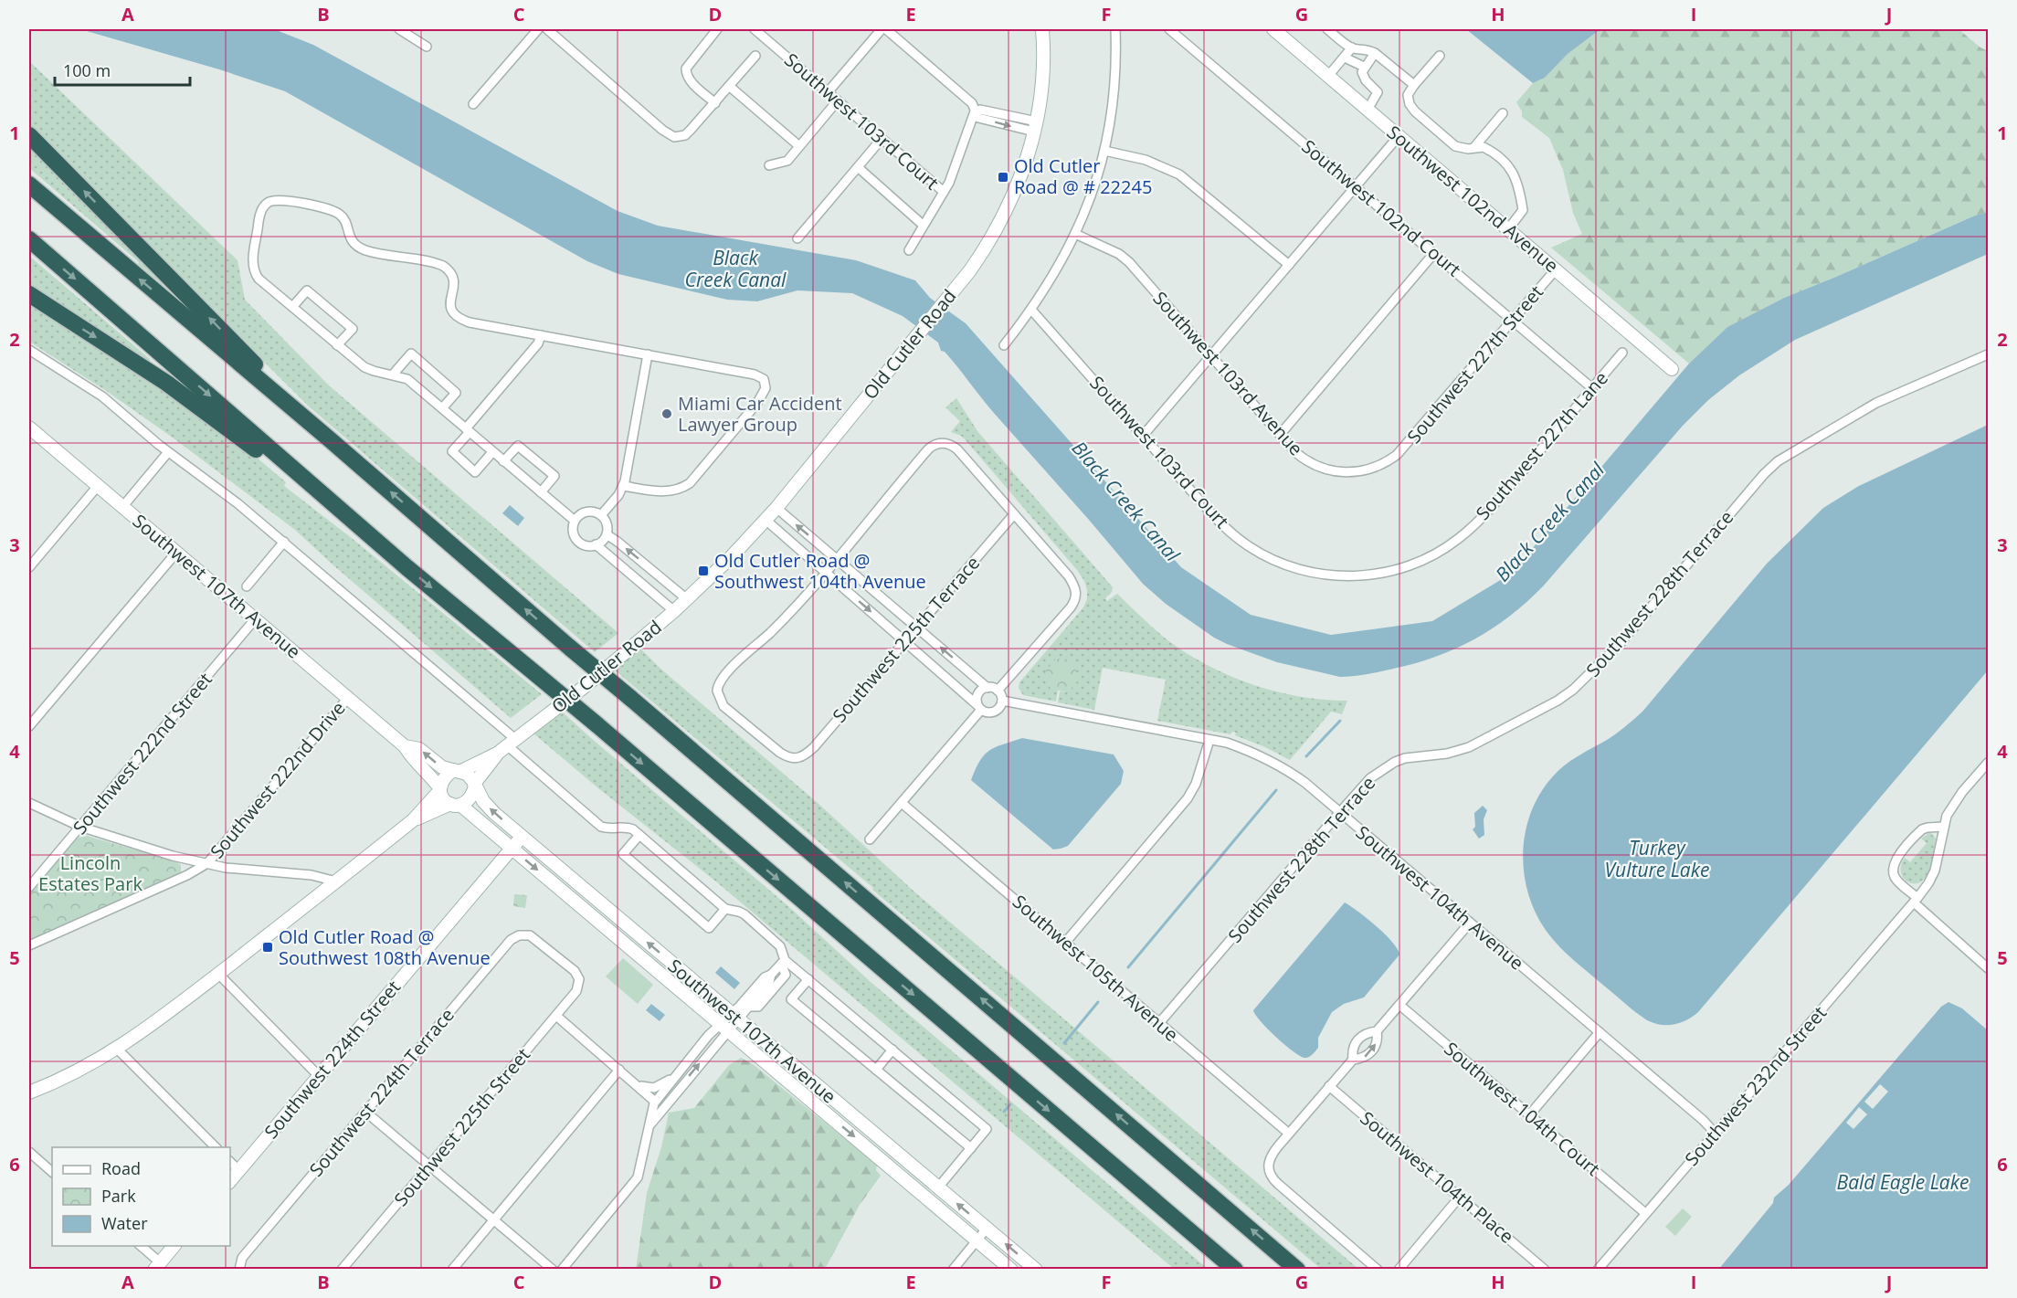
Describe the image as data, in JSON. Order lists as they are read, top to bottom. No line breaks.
{"streets":{"street":["Southwest 103rd Court","Southwest 102nd Avenue","Southwest 102nd Court","Old Cutler Road","Southwest 227th Street","Southwest 103rd Avenue","Southwest 227th Lane","Southwest 107th Avenue","Southwest 228th Terrace","Southwest 225th Terrace","Southwest 222nd Street","Southwest 222nd Drive","Southwest 104th Avenue","Southwest 105th Avenue","Southwest 224th Street","Southwest 232nd Street","Southwest 224th Terrace","Southwest 104th Court","Southwest 225th Street","Southwest 104th Place"]},"crossings":[["Southwest 103rd Court","Southwest 227th Lane"],["Southwest 102nd Avenue","Southwest 227th Street"],["Southwest 102nd Court","Southwest 227th Street"],["Southwest 102nd Court","Southwest 227th Lane"],["Old Cutler Road","Southwest 107th Avenue"],["Southwest 227th Street","Southwest 103rd Avenue"],["Southwest 107th Avenue","Southwest 222nd Street"],["Southwest 107th Avenue","Southwest 222nd Drive"],["Southwest 107th Avenue","Southwest 224th Street"],["Southwest 228th Terrace","Southwest 104th Avenue"],["Southwest 228th Terrace","Southwest 105th Avenue"],["Southwest 104th Avenue","Southwest 232nd Street"],["Southwest 232nd Street","Southwest 104th Court"],["Southwest 224th Terrace","Southwest 225th Street"]],"water":["Black Creek Canal","Turkey Vulture Lake","Bald Eagle Lake"],"parks":["Lincoln Estates Park"],"places":{"transit":["Old Cutler Road @ # 22245","Old Cutler Road @ Southwest 104th Avenue","Old Cutler Road @ Southwest 108th Avenue"],"other":["Miami Car Accident Lawyer Group"]},"legend":["Road","Park","Water"],"scale_bar":"100 m","grid":{"columns":["A","B","C","D","E","F","G","H","I","J"],"rows":["1","2","3","4","5","6"]}}
